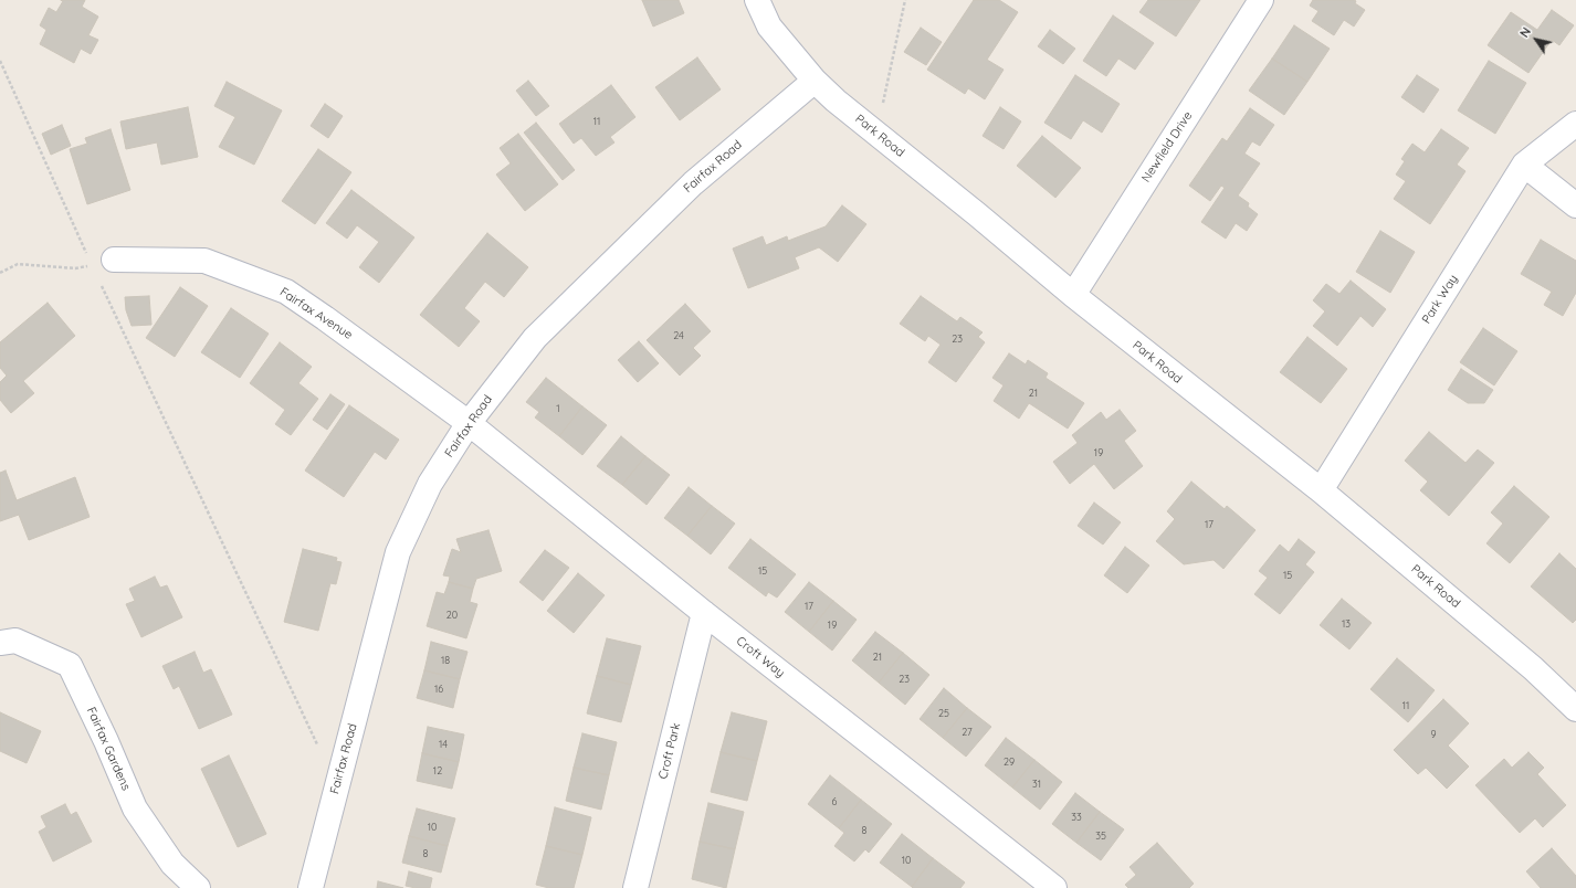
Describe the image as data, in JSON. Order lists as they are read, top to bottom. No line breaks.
{"streets":{"street":["Park Road","Newfield Drive","Fairfax Road","Park Way","Fairfax Avenue","Croft Way","Fairfax Gardens","Croft Park"]},"crossings":[["Park Road","Newfield Drive"],["Park Road","Fairfax Road"],["Park Road","Park Way"],["Fairfax Road","Fairfax Avenue"],["Fairfax Road","Croft Way"],["Fairfax Avenue","Croft Way"],["Croft Way","Croft Park"]],"house_numbers":["11","24","23","21","1","19","17","15","15","17","20","13","19","21","18","23","16","11","25","27","9","14","29","12","31","6","33","10","8","35","8","10"],"north":"top left"}
